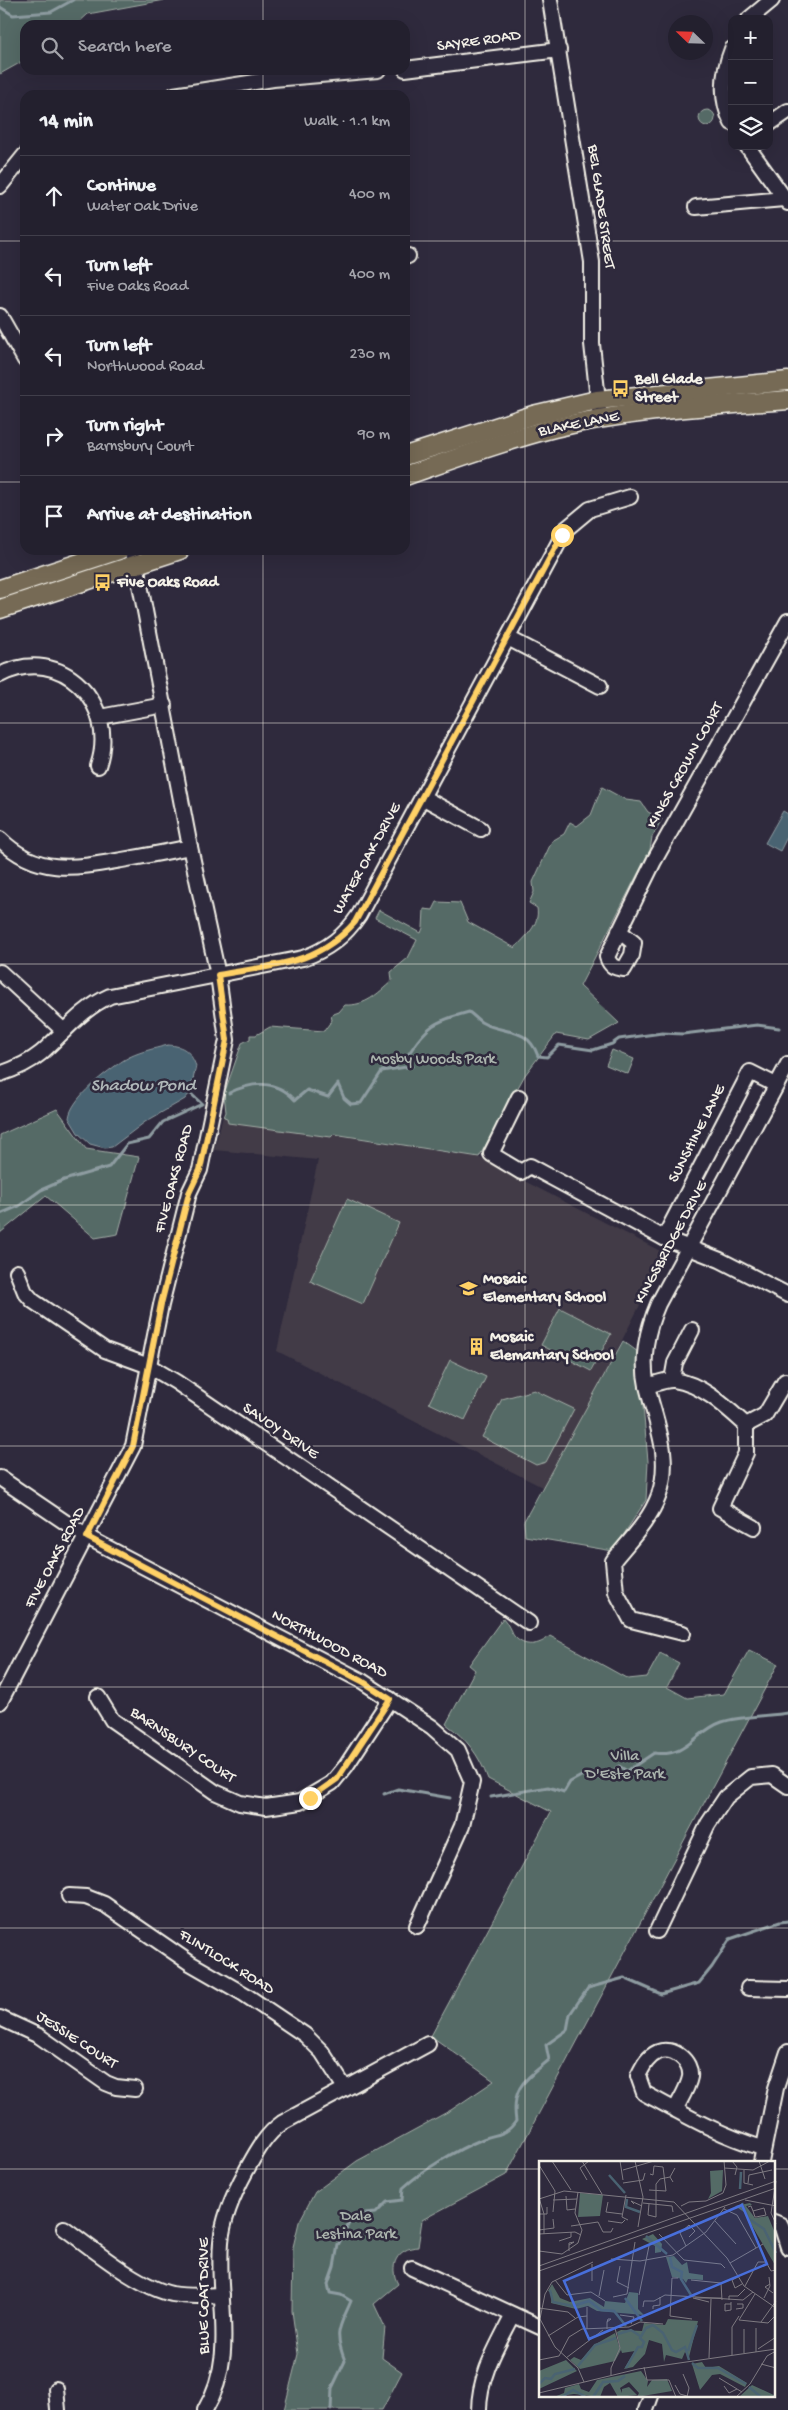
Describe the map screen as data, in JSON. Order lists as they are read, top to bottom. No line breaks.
{"streets":{"main road":["BLAKE LANE"],"street":["SAYRE ROAD","BEL GLADE STREET","KINGS CROWN COURT","WATER OAK DRIVE","SUNSHINE LANE","FIVE OAKS ROAD","KINGSBRIDGE DRIVE","SAVOY DRIVE","NORTHWOOD ROAD","BARNSBURY COURT","FLINTLOCK ROAD","JESSIE COURT","BLUE COAT DRIVE"]},"crossings":[["SAYRE ROAD","BEL GLADE STREET"],["BEL GLADE STREET","BLAKE LANE"],["WATER OAK DRIVE","FIVE OAKS ROAD"],["SUNSHINE LANE","KINGSBRIDGE DRIVE"],["FIVE OAKS ROAD","SAVOY DRIVE"],["FIVE OAKS ROAD","NORTHWOOD ROAD"],["NORTHWOOD ROAD","BARNSBURY COURT"],["FLINTLOCK ROAD","BLUE COAT DRIVE"]],"water":["Shadow Pond"],"parks":["Mosby Woods Park","Villa D'Este Park","Dale Lestina Park"],"places":{"bus stop":["Bell Glade Street","Five Oaks Road"],"school or university":["Mosaic Elementary School"],"building":["Mosaic Elemantary School"]},"north":"top left","page":{"map_buttons":["+","−"],"search":"Search here","heading":["14 min","Walk · 1.1 km"],"list":[["Continue","Water Oak Drive","400 m"],["Turn left","Five Oaks Road","400 m"],["Turn left","Northwood Road","230 m"],["Turn right","Barnsbury Court","90 m"],"Arrive at destination"]}}
